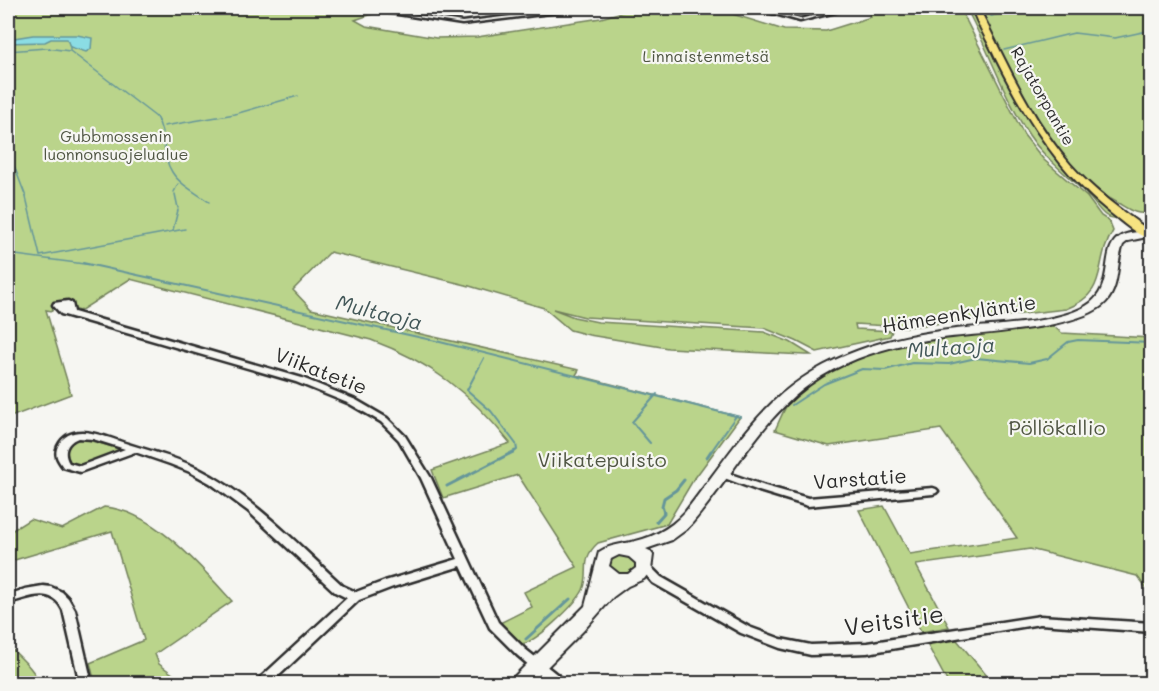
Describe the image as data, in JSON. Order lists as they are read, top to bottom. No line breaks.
{"streets":{"main road":["Rajatorpantie"],"street":["Hämeenkyläntie","Viikatetie","Varstatie","Veitsitie"]},"crossings":[["Rajatorpantie","Hämeenkyläntie"],["Hämeenkyläntie","Viikatetie"],["Hämeenkyläntie","Varstatie"],["Hämeenkyläntie","Veitsitie"]],"water":["Multaoja"],"parks":["Linnaistenmetsä","Gubbmossenin luonnonsuojelualue","Pöllökallio","Viikatepuisto"]}
